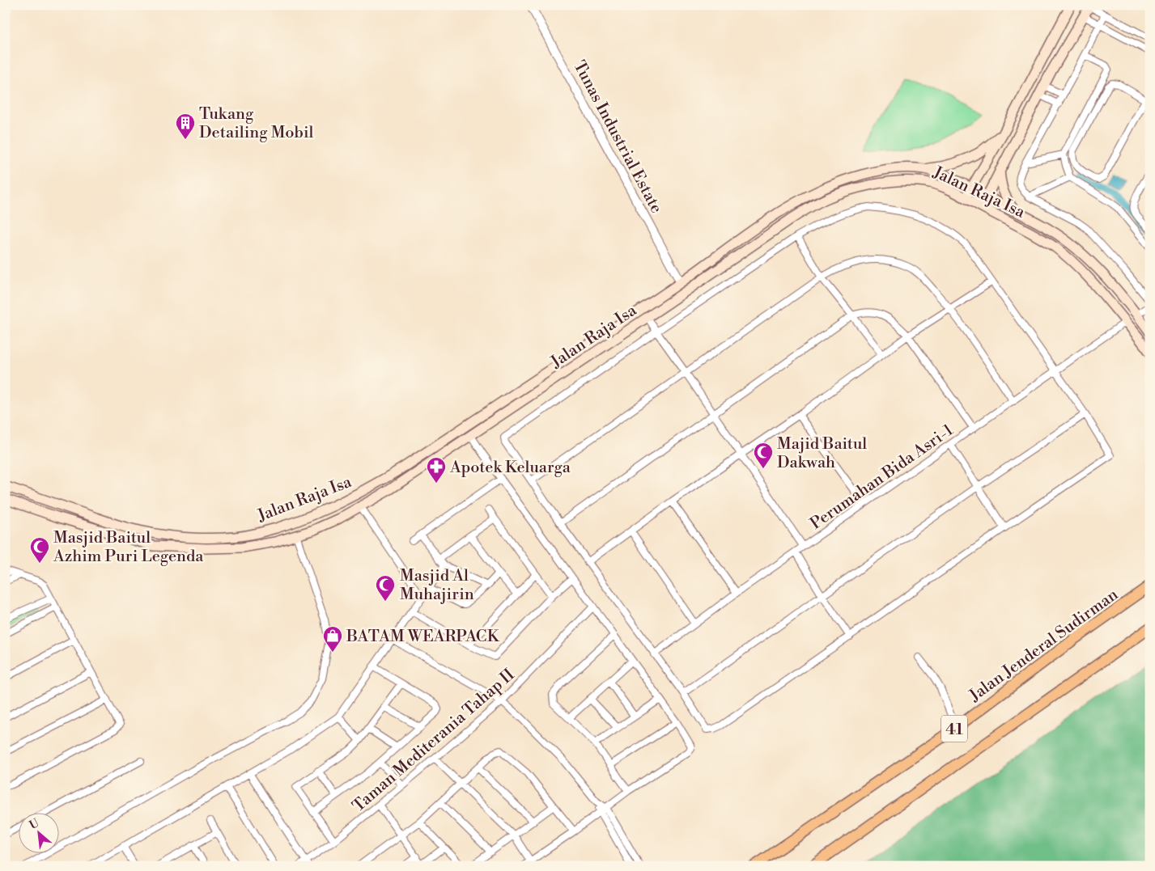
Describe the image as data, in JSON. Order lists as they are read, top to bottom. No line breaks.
{"streets":{"highway":["Jalan Jenderal Sudirman","41"],"main road":["Jalan Raja Isa"],"street":["Tunas Industrial Estate","Perumahan Bida Asri-1","Taman Mediterania Tahap II"]},"crossings":[["Tunas Industrial Estate","Jalan Raja Isa"],["Jalan Raja Isa","Perumahan Bida Asri-1"]],"places":{"building":["Tukang Detailing Mobil"],"mosque":["Majid Baitul Dakwah","Masjid Baitul Azhim Puri Legenda","Masjid Al Muhajirin"],"pharmacy":["Apotek Keluarga"],"shop":["BATAM WEARPACK"]},"north":"top left"}
